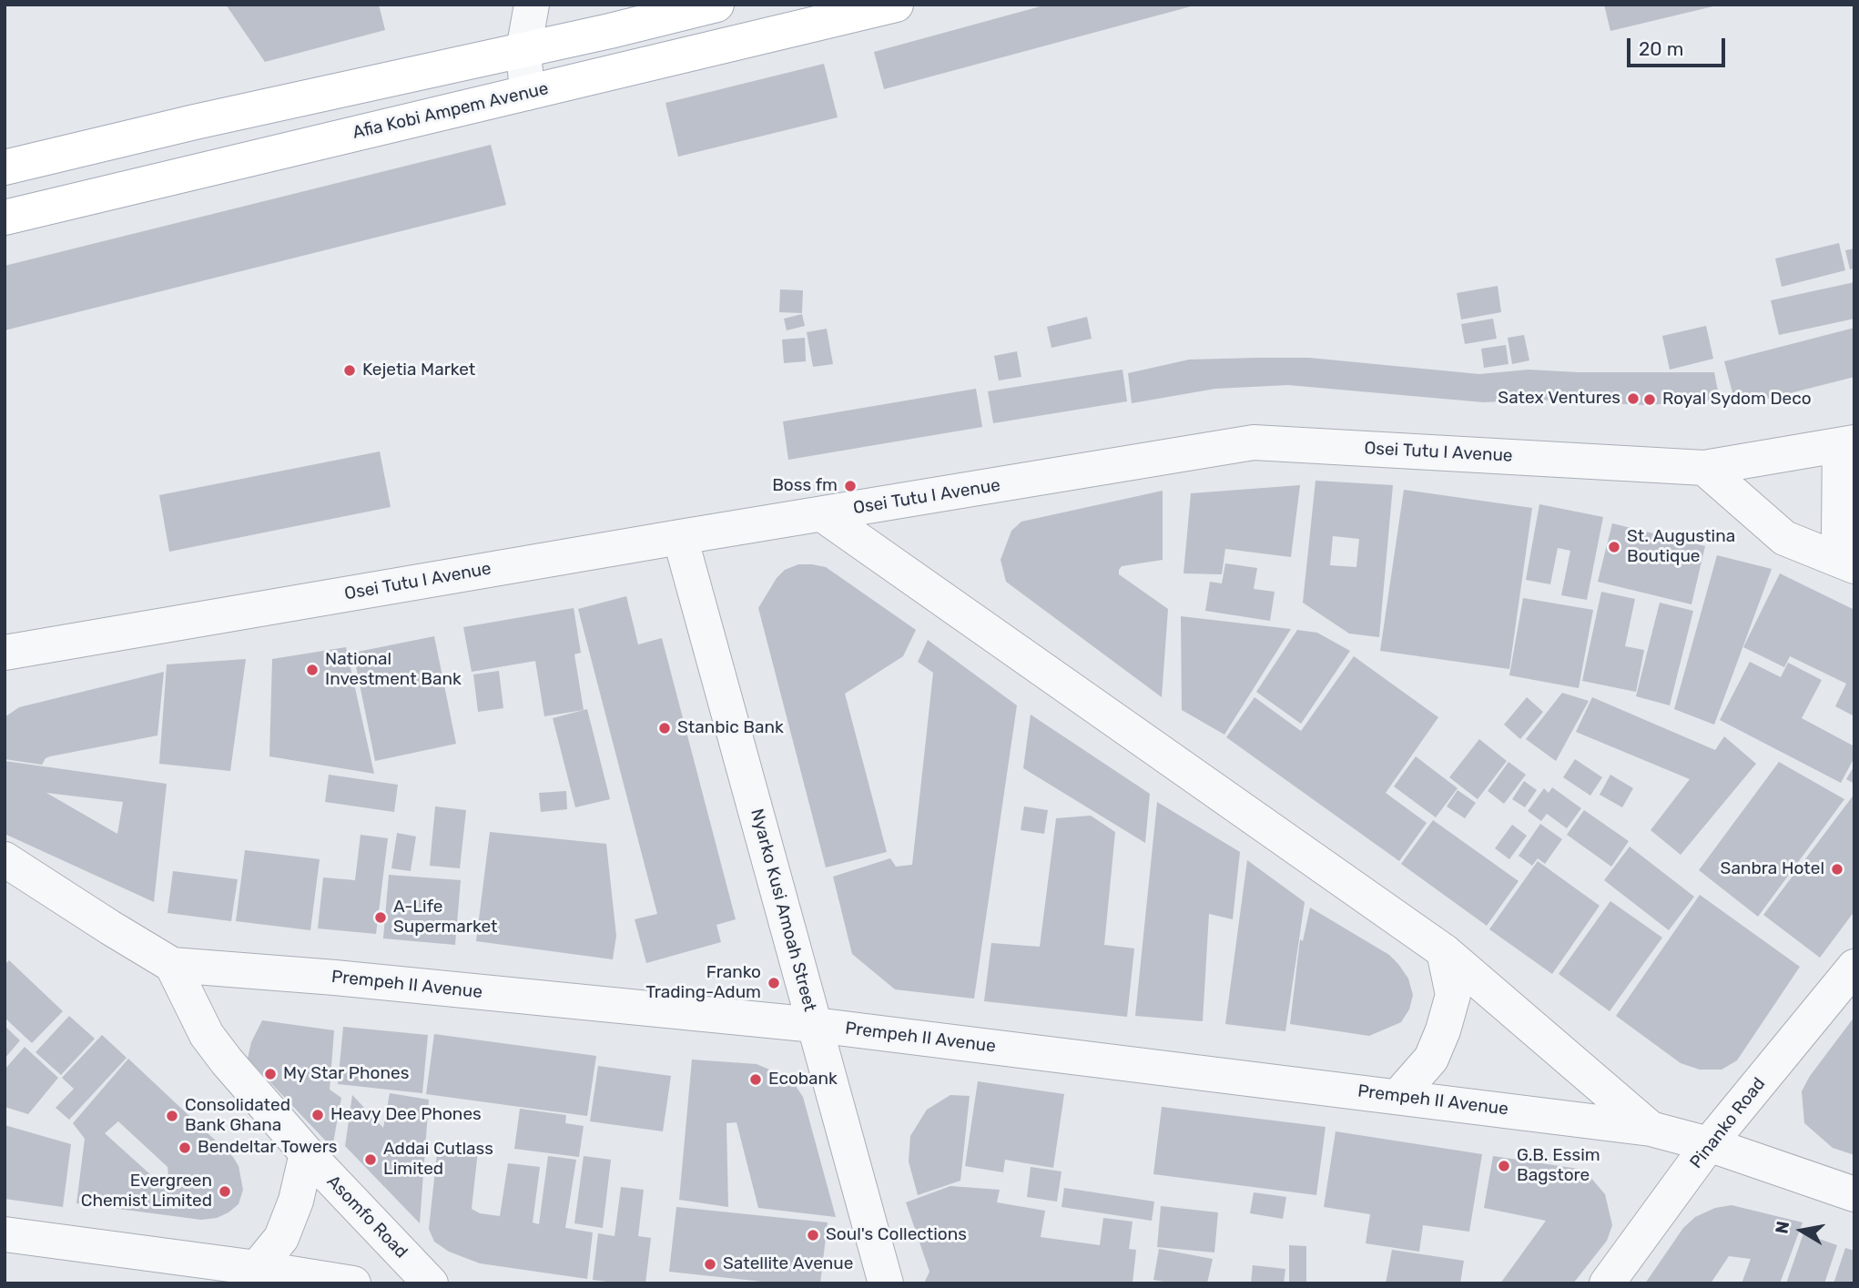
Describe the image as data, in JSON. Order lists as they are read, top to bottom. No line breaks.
{"streets":{"main road":["Afia Kobi Ampem Avenue"],"street":["Osei Tutu I Avenue","Nyarko Kusi Amoah Street","Prempeh II Avenue","Pinanko Road","Asomfo Road"]},"crossings":[["Osei Tutu I Avenue","Nyarko Kusi Amoah Street"],["Nyarko Kusi Amoah Street","Prempeh II Avenue"],["Prempeh II Avenue","Pinanko Road"],["Prempeh II Avenue","Asomfo Road"]],"places":["Kejetia Market","Satex Ventures","Royal Sydom Deco","Boss fm","St. Augustina Boutique","National Investment Bank","Stanbic Bank","Sanbra Hotel","A-Life Supermarket","Franko Trading-Adum","My Star Phones","Ecobank","Heavy Dee Phones","Consolidated Bank Ghana","Bendeltar Towers","Addai Cutlass Limited","G.B. Essim Bagstore","Evergreen Chemist Limited","Soul's Collections","Satellite Avenue"],"scale_bar":"20 m","north":"left"}
